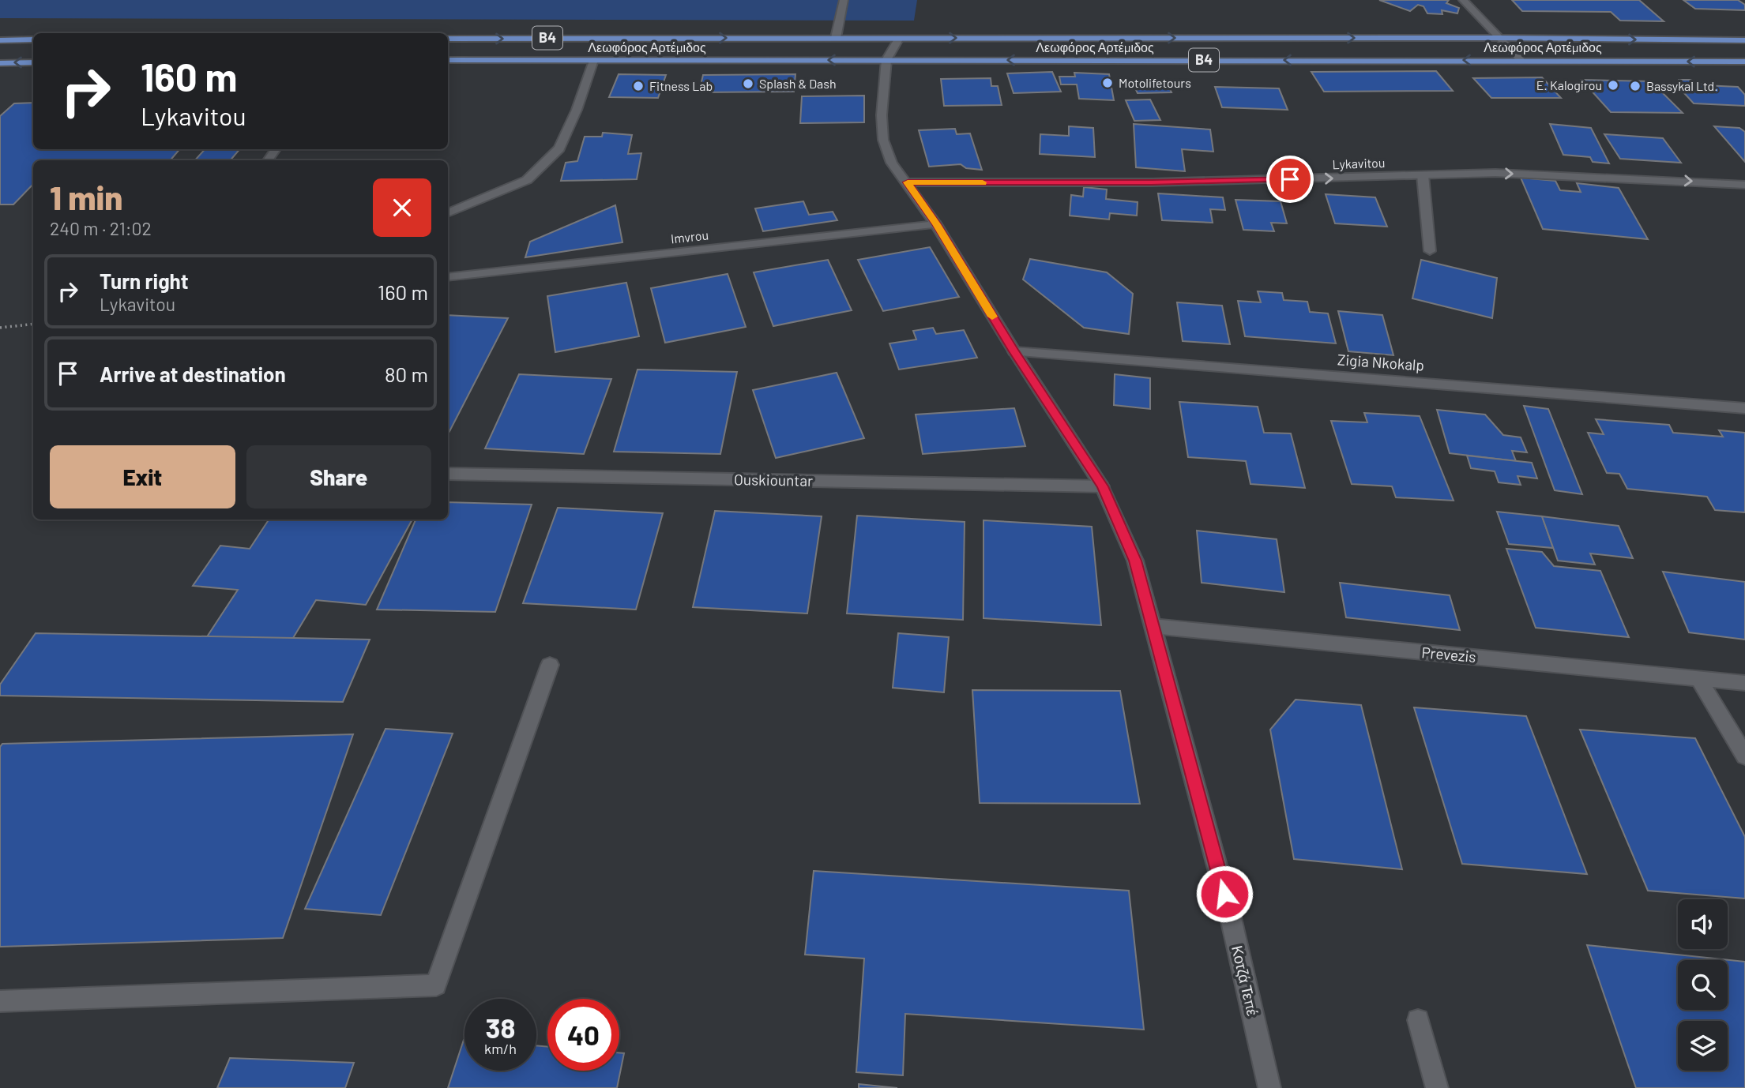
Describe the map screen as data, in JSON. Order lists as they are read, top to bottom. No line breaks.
{"streets":{"main road":["B4","Λεωφόρος Αρτέμιδος"],"street":["Lykavitou","Imvrou","Zigia Nkokalp","Ouskiountar","Prevezis","Κοτζά Τεπέ"]},"crossings":[["Λεωφόρος Αρτέμιδος","Κοτζά Τεπέ"],["Lykavitou","Κοτζά Τεπέ"],["Imvrou","Κοτζά Τεπέ"],["Zigia Nkokalp","Κοτζά Τεπέ"],["Ouskiountar","Κοτζά Τεπέ"],["Prevezis","Κοτζά Τεπέ"]],"one_way":["Lykavitou"],"places":["Motolifetours","Splash & Dash","E. Kalogirou","Fitness Lab","Bassykal Ltd."],"page":{"turn":["160 m","Lykavitou"],"heading":["1 min","240 m · 21:02"],"list":[{"name":"Turn right","note":"Lykavitou","value":"160 m"},{"name":"Arrive at destination","value":"80 m"}],"buttons":["Exit","Share"],"speed":"38 km/h","limit":"40"}}
